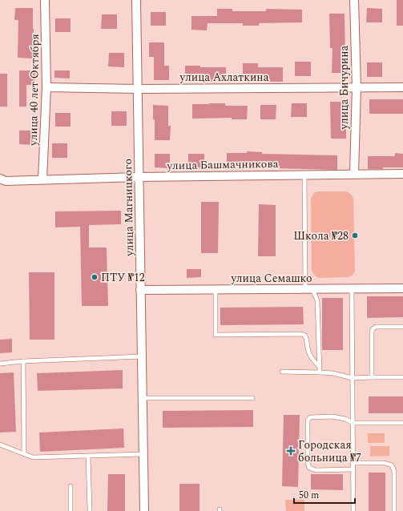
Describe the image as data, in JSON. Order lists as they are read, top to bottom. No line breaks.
{"streets":{"street":["улица Ахлаткина","улица Бичурина","улица 40 лет Октября","улица Башмачникова","улица Магницкого","улица Семашко"]},"crossings":[["улица Ахлаткина","улица Бичурина"],["улица Ахлаткина","улица 40 лет Октября"],["улица Ахлаткина","улица Магницкого"],["улица Бичурина","улица Башмачникова"],["улица 40 лет Октября","улица Башмачникова"],["улица Башмачникова","улица Магницкого"],["улица Магницкого","улица Семашко"]],"places":{"other":["Школа №28","ПТУ №12"],"health":["Городская больница №7"]},"scale_bar":"50 m"}
